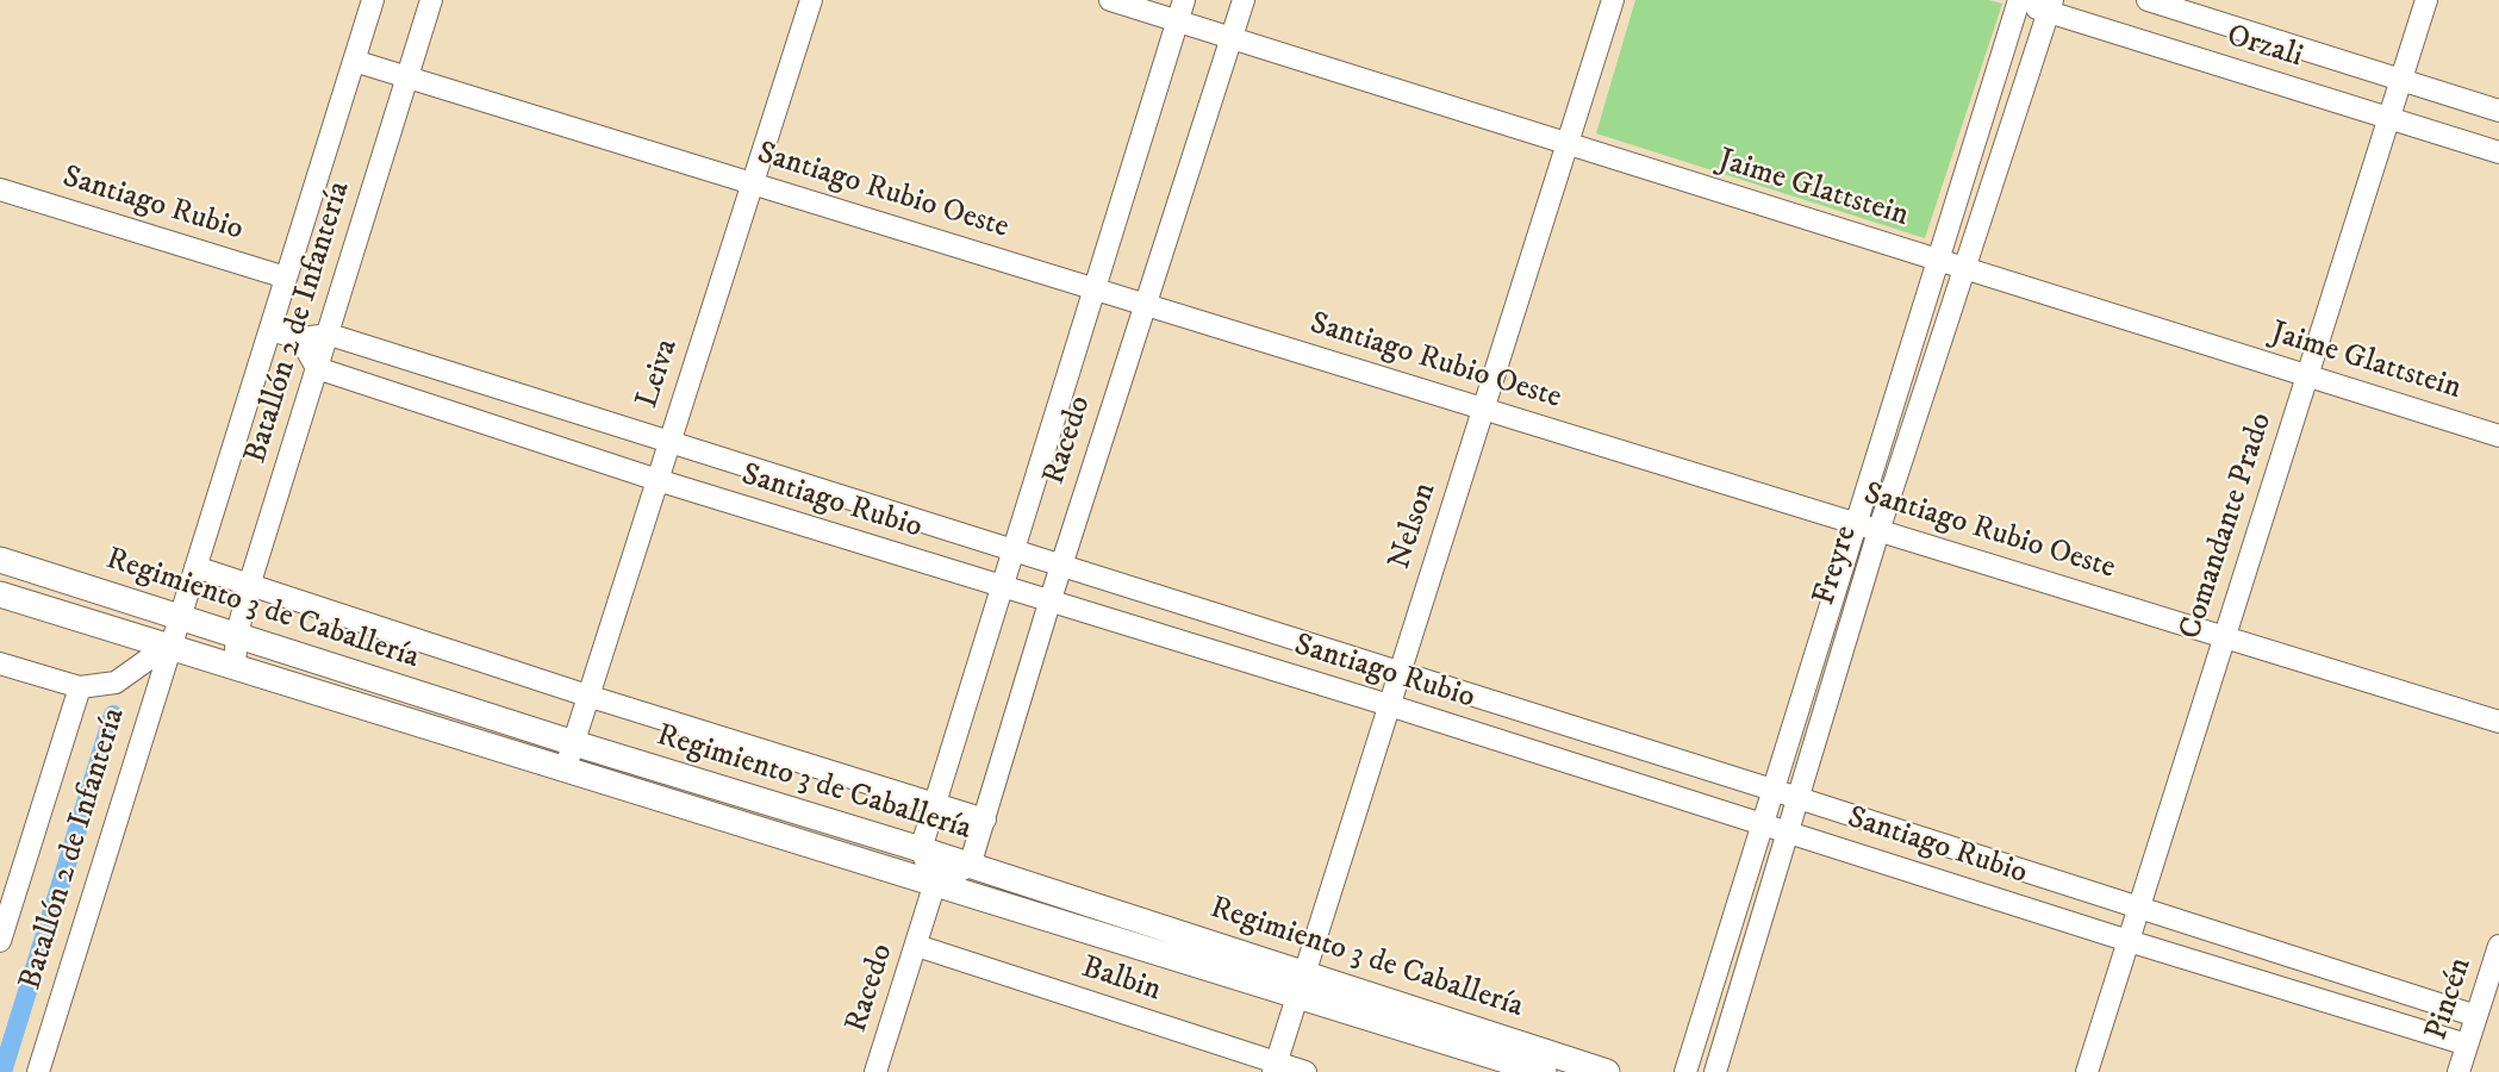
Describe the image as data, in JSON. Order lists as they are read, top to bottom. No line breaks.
{"streets":{"street":["Orzali","Jaime Glattstein","Santiago Rubio Oeste","Santiago Rubio","Batallón 2 de Infantería","Leiva","Racedo","Nelson","Comandante Prado","Freyre","Regimiento 3 de Caballería","Balbin","Pincén"]},"crossings":[["Orzali","Comandante Prado"],["Orzali","Freyre"],["Jaime Glattstein","Racedo"],["Jaime Glattstein","Nelson"],["Jaime Glattstein","Comandante Prado"],["Jaime Glattstein","Freyre"],["Santiago Rubio Oeste","Batallón 2 de Infantería"],["Santiago Rubio Oeste","Leiva"],["Santiago Rubio Oeste","Racedo"],["Santiago Rubio Oeste","Nelson"],["Santiago Rubio Oeste","Comandante Prado"],["Santiago Rubio Oeste","Freyre"],["Santiago Rubio","Batallón 2 de Infantería"],["Santiago Rubio","Leiva"],["Santiago Rubio","Racedo"],["Santiago Rubio","Nelson"],["Santiago Rubio","Comandante Prado"],["Santiago Rubio","Freyre"],["Santiago Rubio","Pincén"],["Batallón 2 de Infantería","Regimiento 3 de Caballería"],["Leiva","Regimiento 3 de Caballería"],["Racedo","Regimiento 3 de Caballería"],["Racedo","Balbin"],["Nelson","Regimiento 3 de Caballería"],["Nelson","Balbin"]]}
